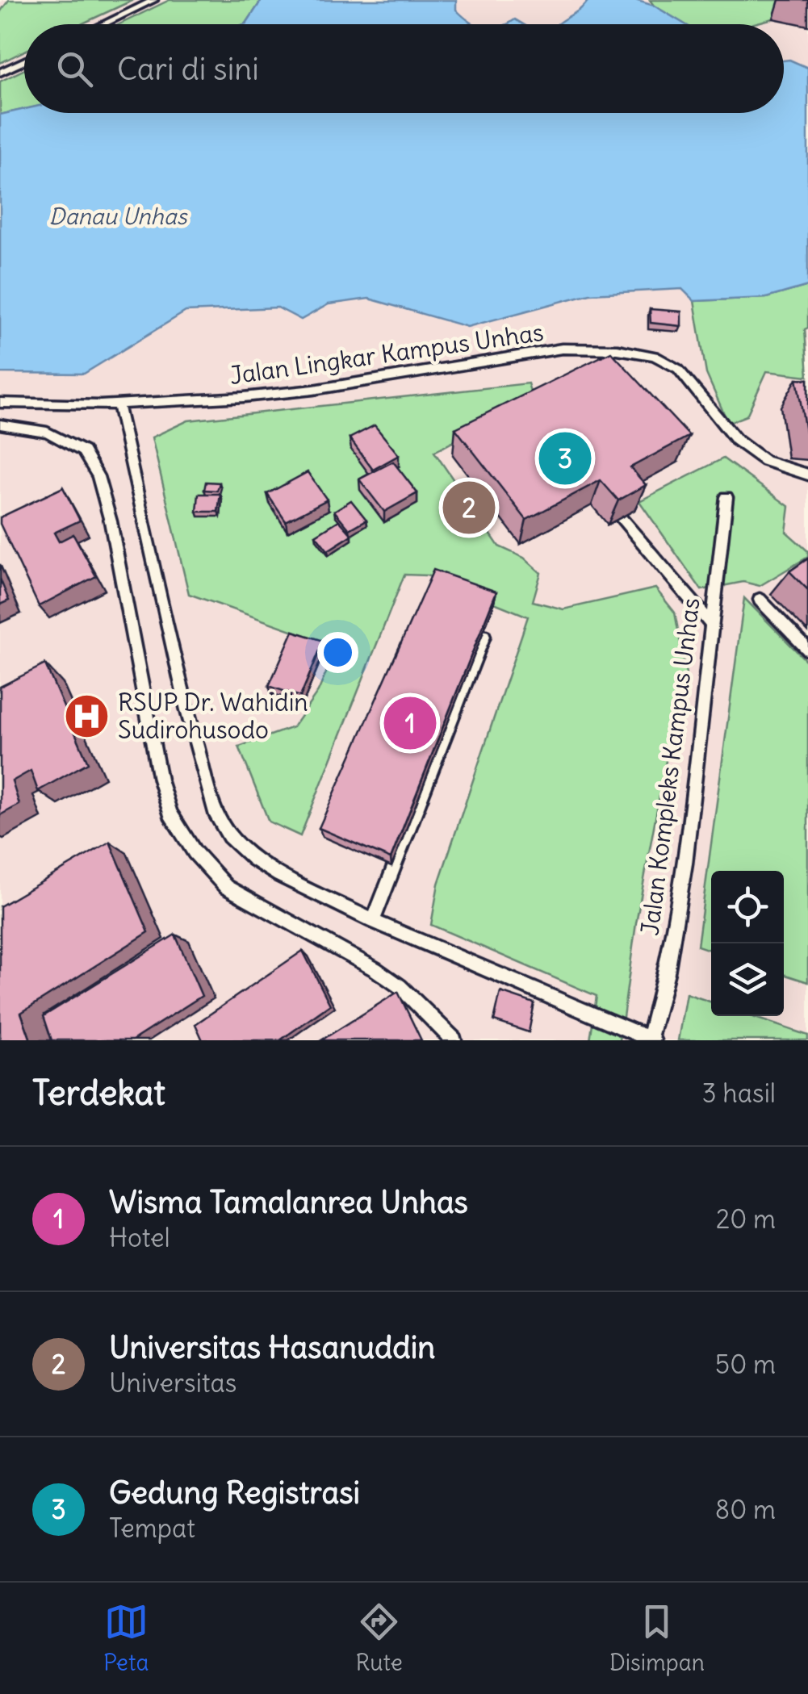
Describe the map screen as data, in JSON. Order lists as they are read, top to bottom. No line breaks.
{"streets":{"lane":["Jalan Lingkar Kampus Unhas","Jalan Kompleks Kampus Unhas"]},"water":["Danau Unhas"],"places":{"hospital":["RSUP Dr. Wahidin Sudirohusodo"]},"page":{"search":"Cari di sini","pins":["3","2","1"],"heading":["Terdekat","3 hasil"],"list":[{"mark":"1","name":"Wisma Tamalanrea Unhas","note":"Hotel","value":"20 m"},{"mark":"2","name":"Universitas Hasanuddin","note":"Universitas","value":"50 m"},{"mark":"3","name":"Gedung Registrasi","note":"Tempat","value":"80 m"}],"nav":["Peta","Rute","Disimpan"]}}
